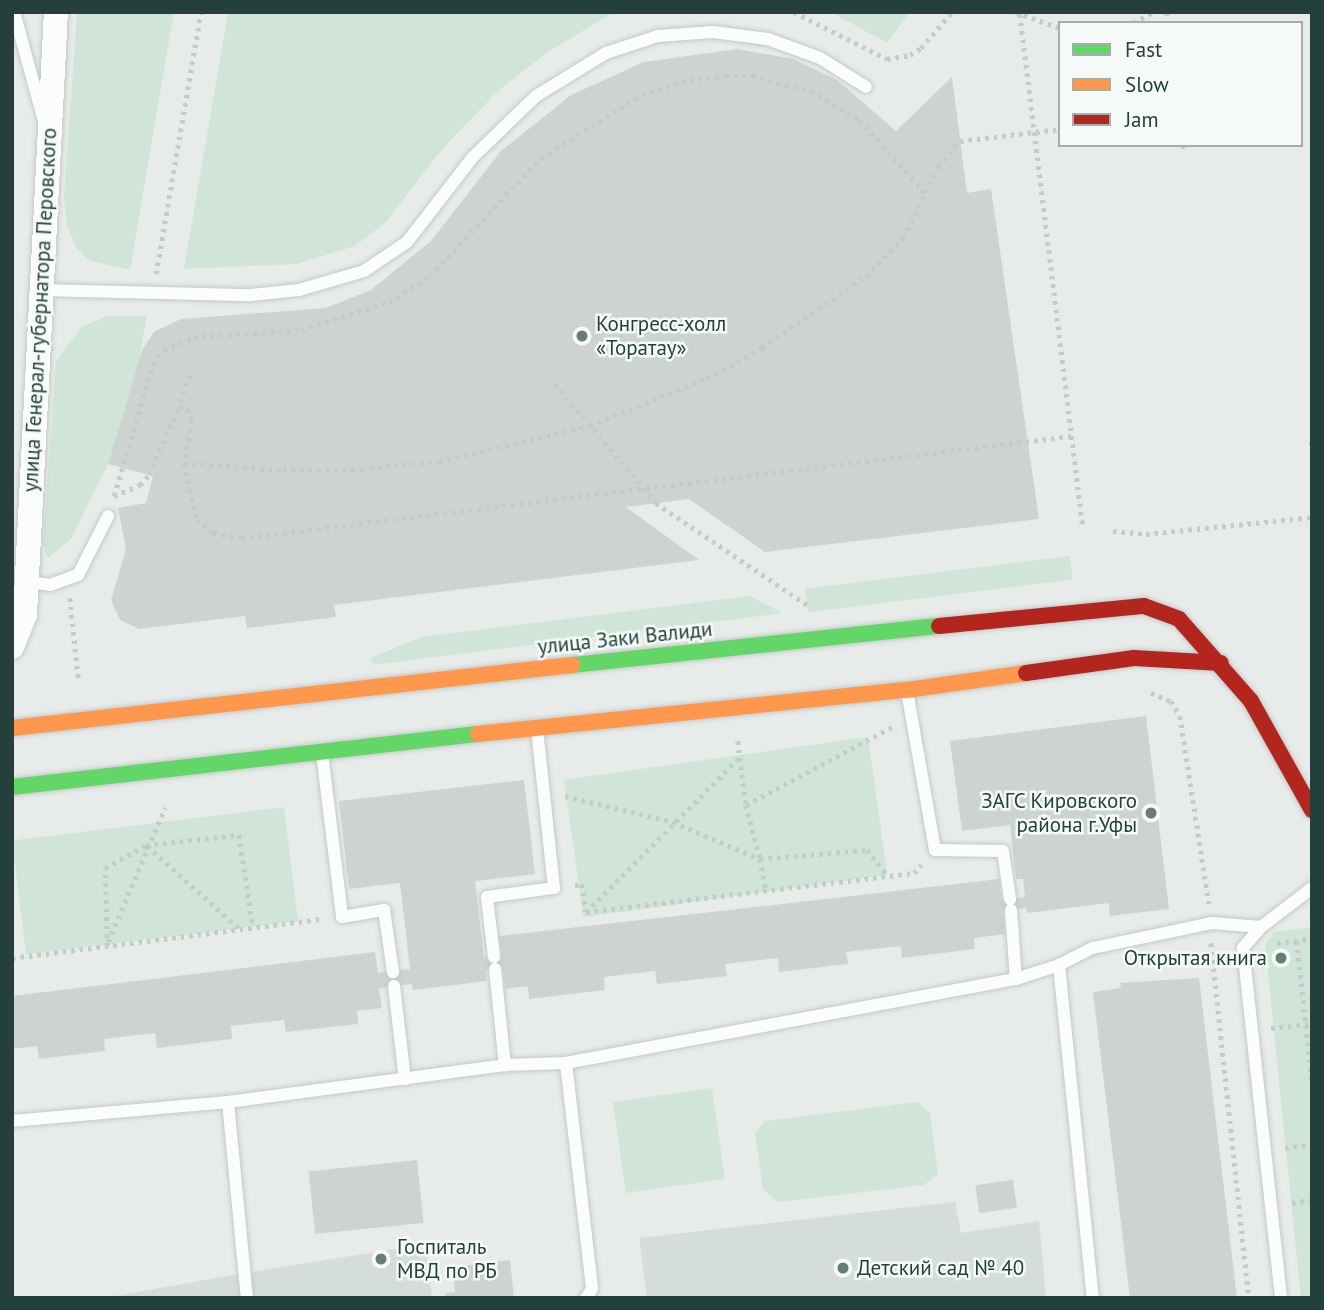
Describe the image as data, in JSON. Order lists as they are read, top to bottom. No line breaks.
{"streets":{"main road":["улица Заки Валиди"],"street":["улица Генерал-губернатора Перовского"]},"places":["Конгресс-холл «Торатау»","ЗАГС Кировского района г.Уфы","Открытая книга","Госпиталь МВД по РБ","Детский сад № 40"],"legend":["Fast","Slow","Jam"]}
